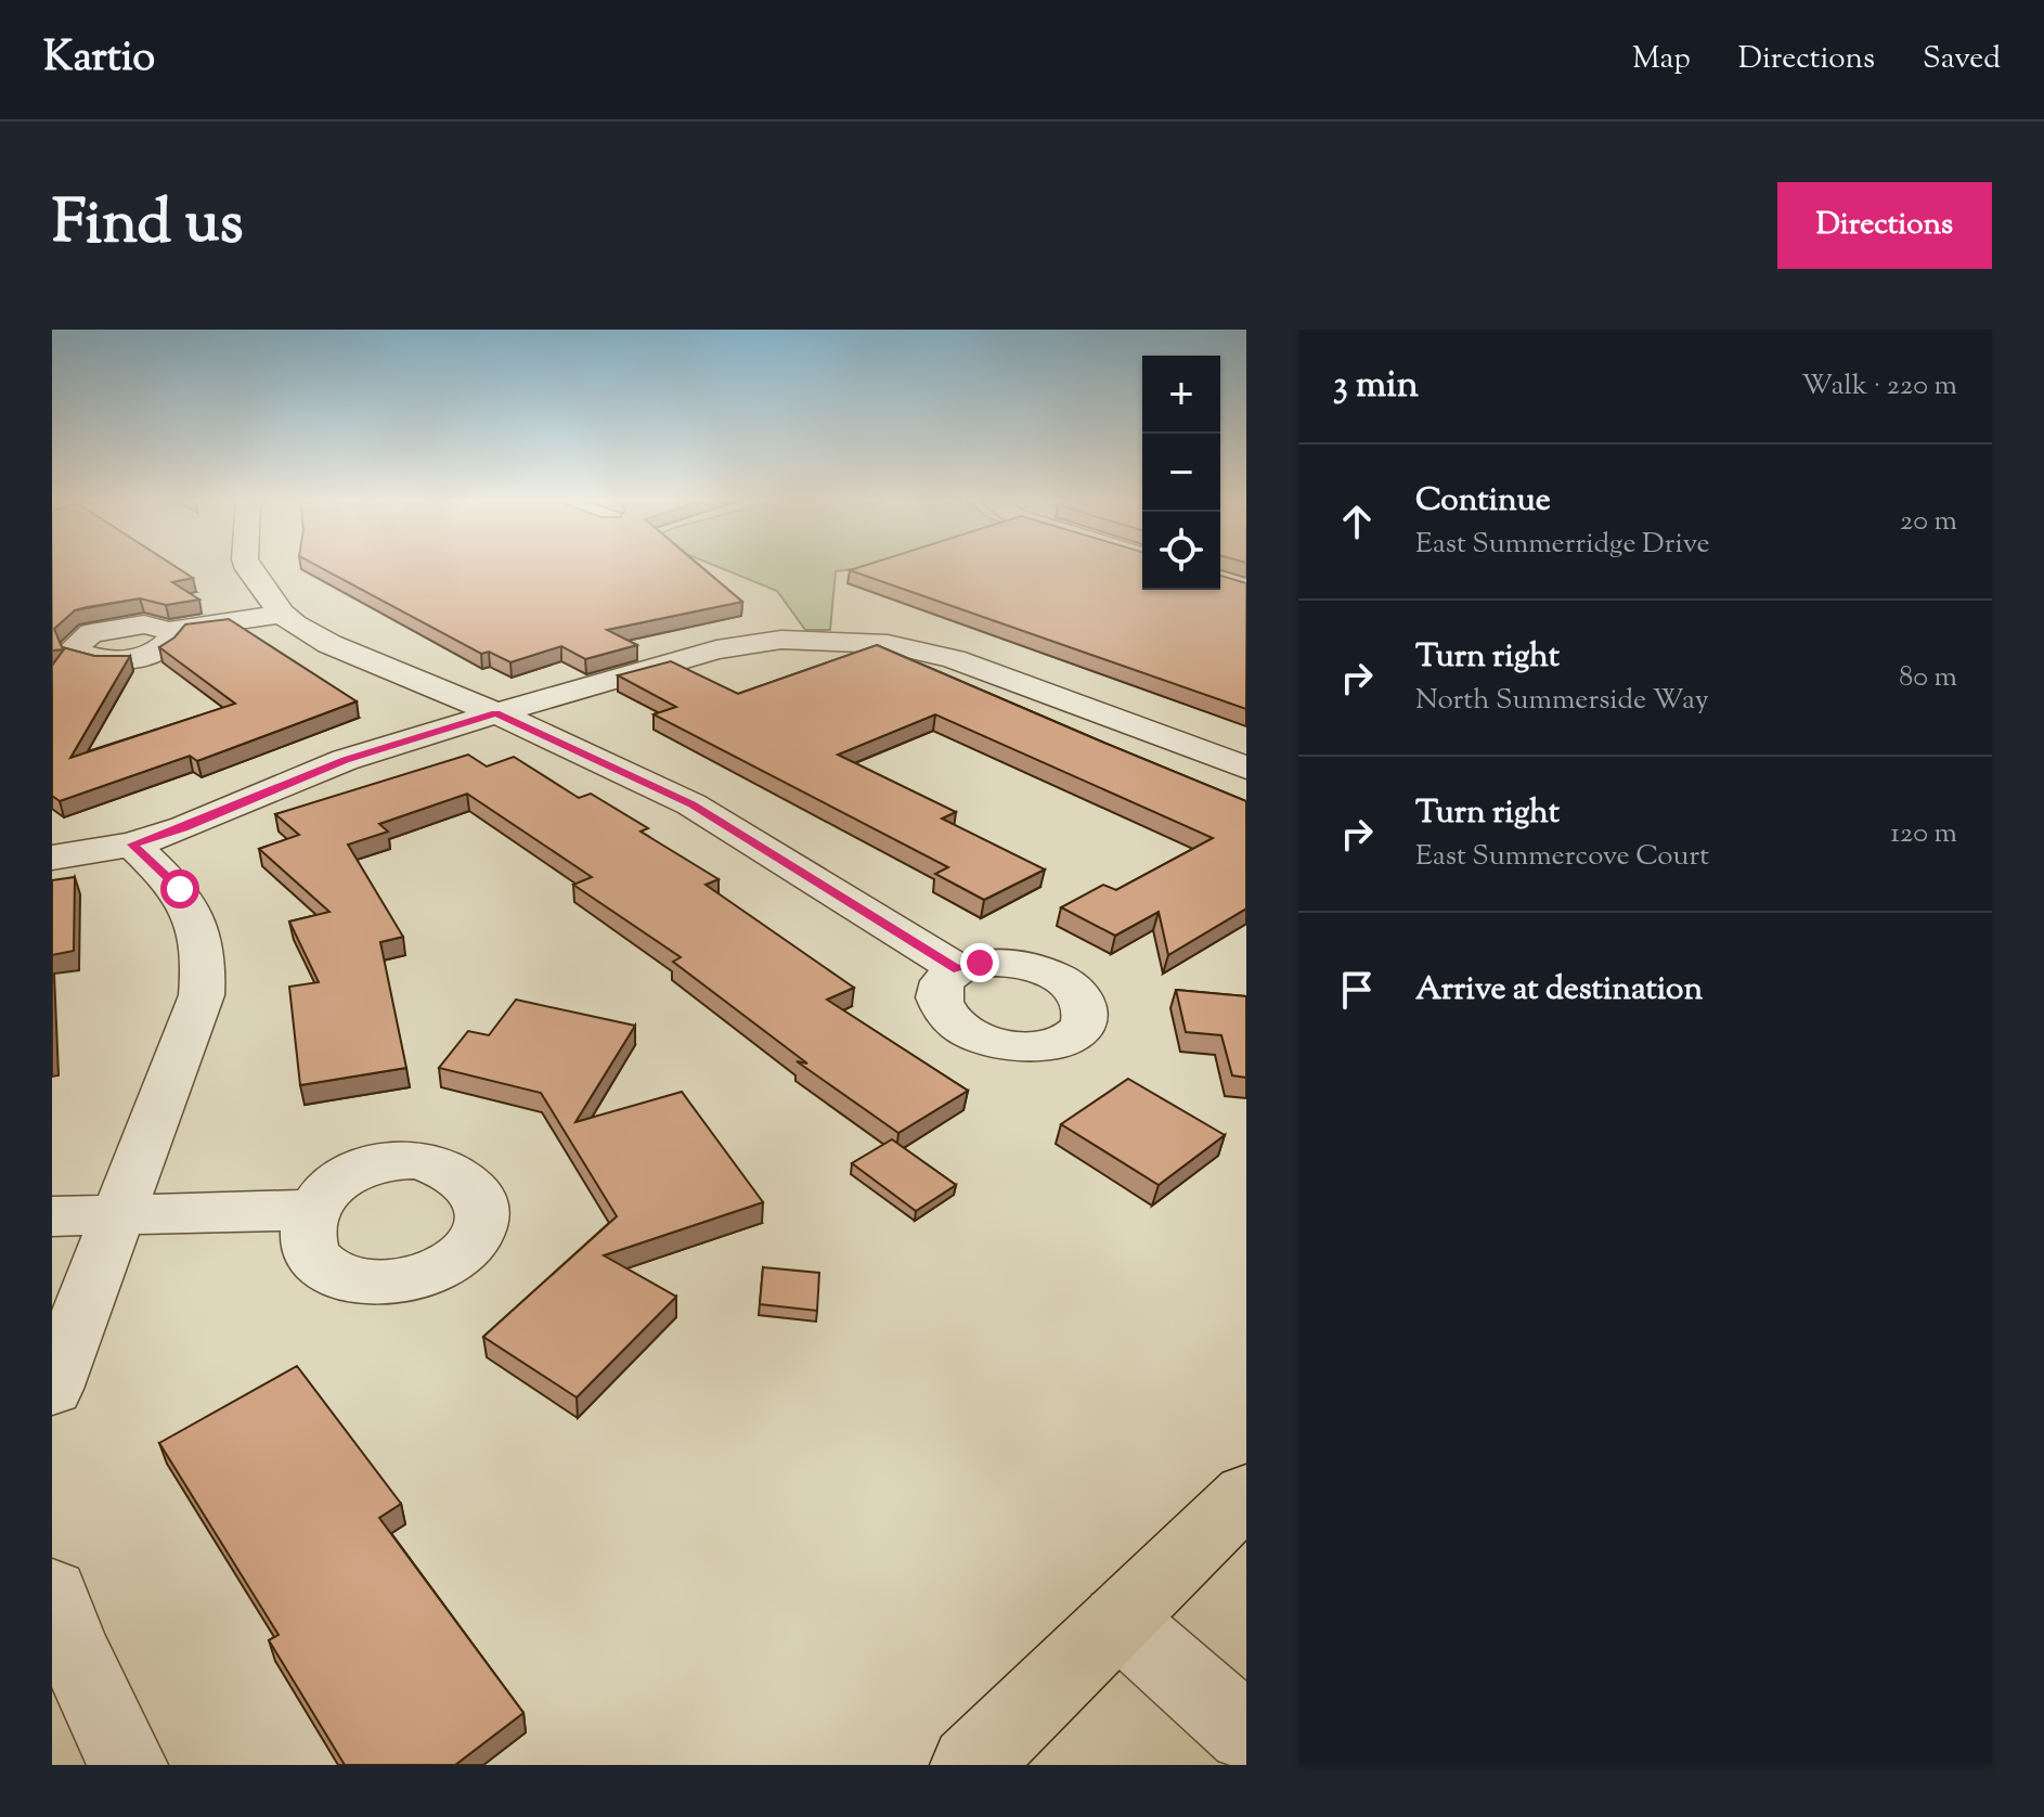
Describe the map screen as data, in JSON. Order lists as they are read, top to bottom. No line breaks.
{"page":{"header":"Kartio","nav":["Map","Directions","Saved"],"title":"Find us","buttons":"Directions","heading":["3 min","Walk · 220 m"],"map_buttons":["+","−"],"list":[["Continue","East Summerridge Drive","20 m"],["Turn right","North Summerside Way","80 m"],["Turn right","East Summercove Court","120 m"],"Arrive at destination"]}}
